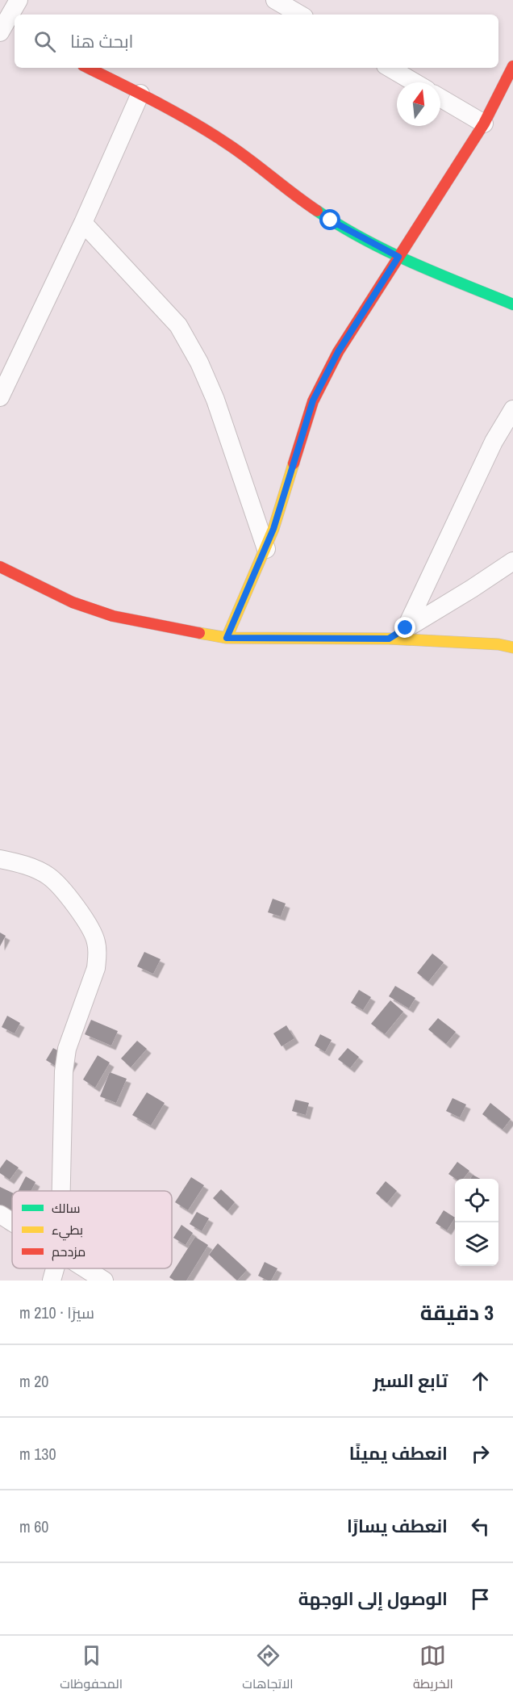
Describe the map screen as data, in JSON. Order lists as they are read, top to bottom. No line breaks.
{"legend":["سالك","بطيء","مزدحم"],"north":"top","page":{"search":"ابحث هنا","heading":["3 دقيقة","سيرًا · 210 m"],"list":[["تابع السير","20 m"],["انعطف يمينًا","130 m"],["انعطف يسارًا","60 m"],"الوصول إلى الوجهة"],"nav":["الخريطة","الاتجاهات","المحفوظات"]}}
